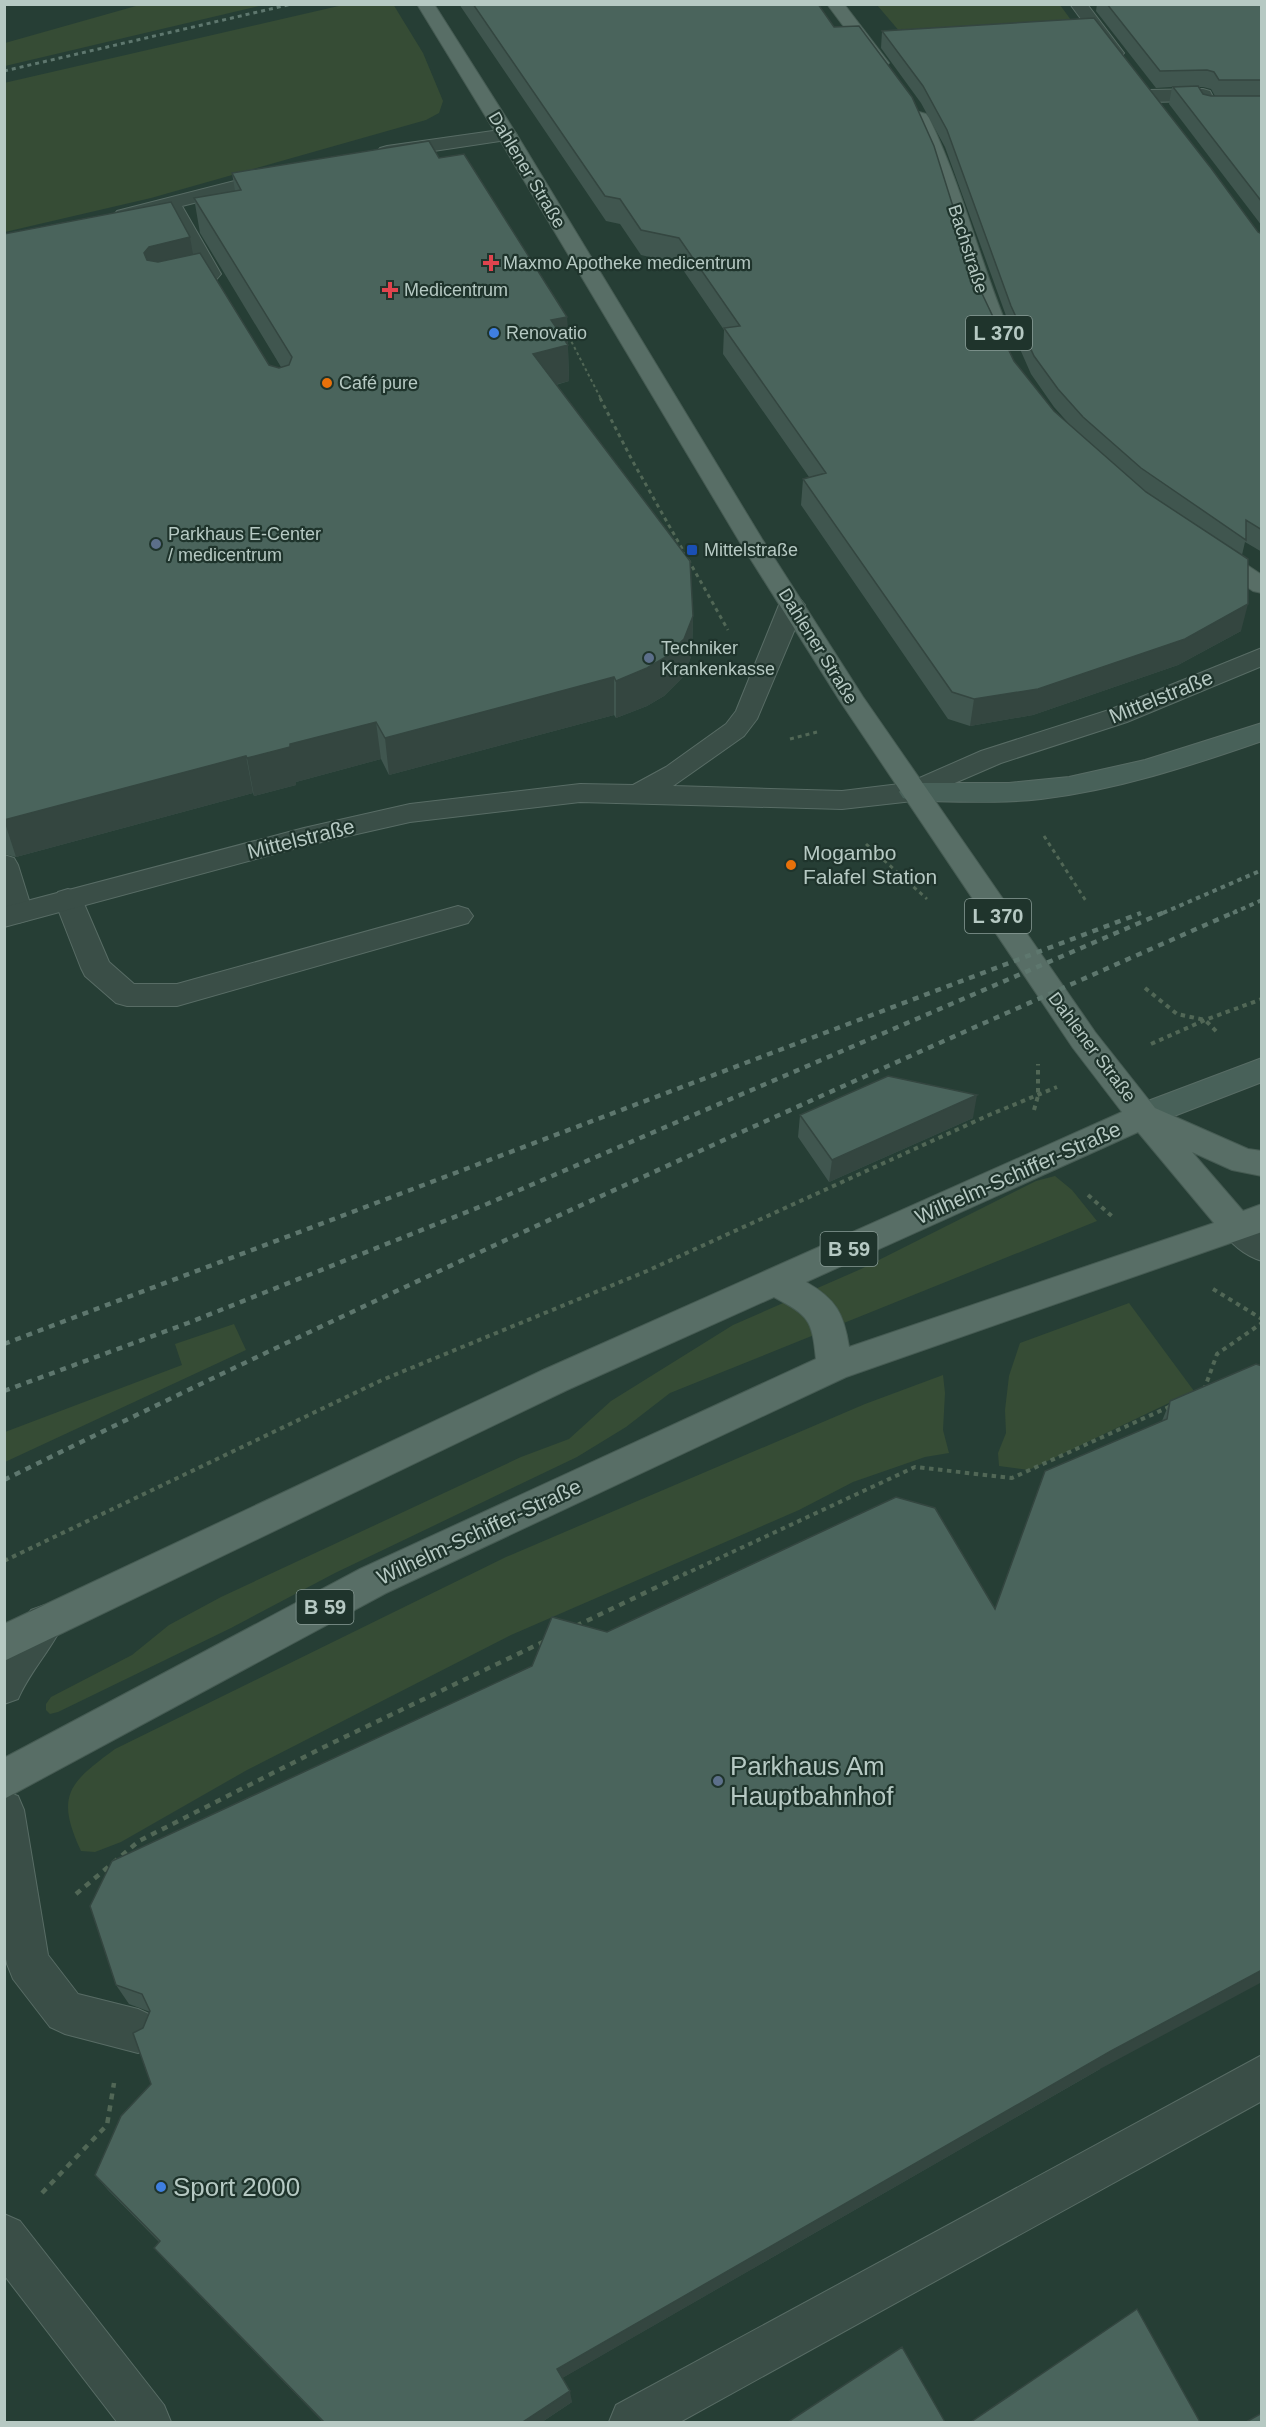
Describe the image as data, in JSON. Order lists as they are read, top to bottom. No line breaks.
{"streets":{"main road":["Dahlener Straße","Bachstraße","L 370","Wilhelm-Schiffer-Straße","B 59"],"street":["Mittelstraße"]},"crossings":[["Dahlener Straße","Mittelstraße"],["Dahlener Straße","Wilhelm-Schiffer-Straße"]],"places":{"health":["Maxmo Apotheke medicentrum","Medicentrum"],"other":["Renovatio","Café pure","Parkhaus E-Center / medicentrum","Techniker Krankenkasse","Mogambo Falafel Station","Parkhaus Am Hauptbahnhof","Sport 2000"],"transit":["Mittelstraße"]}}
